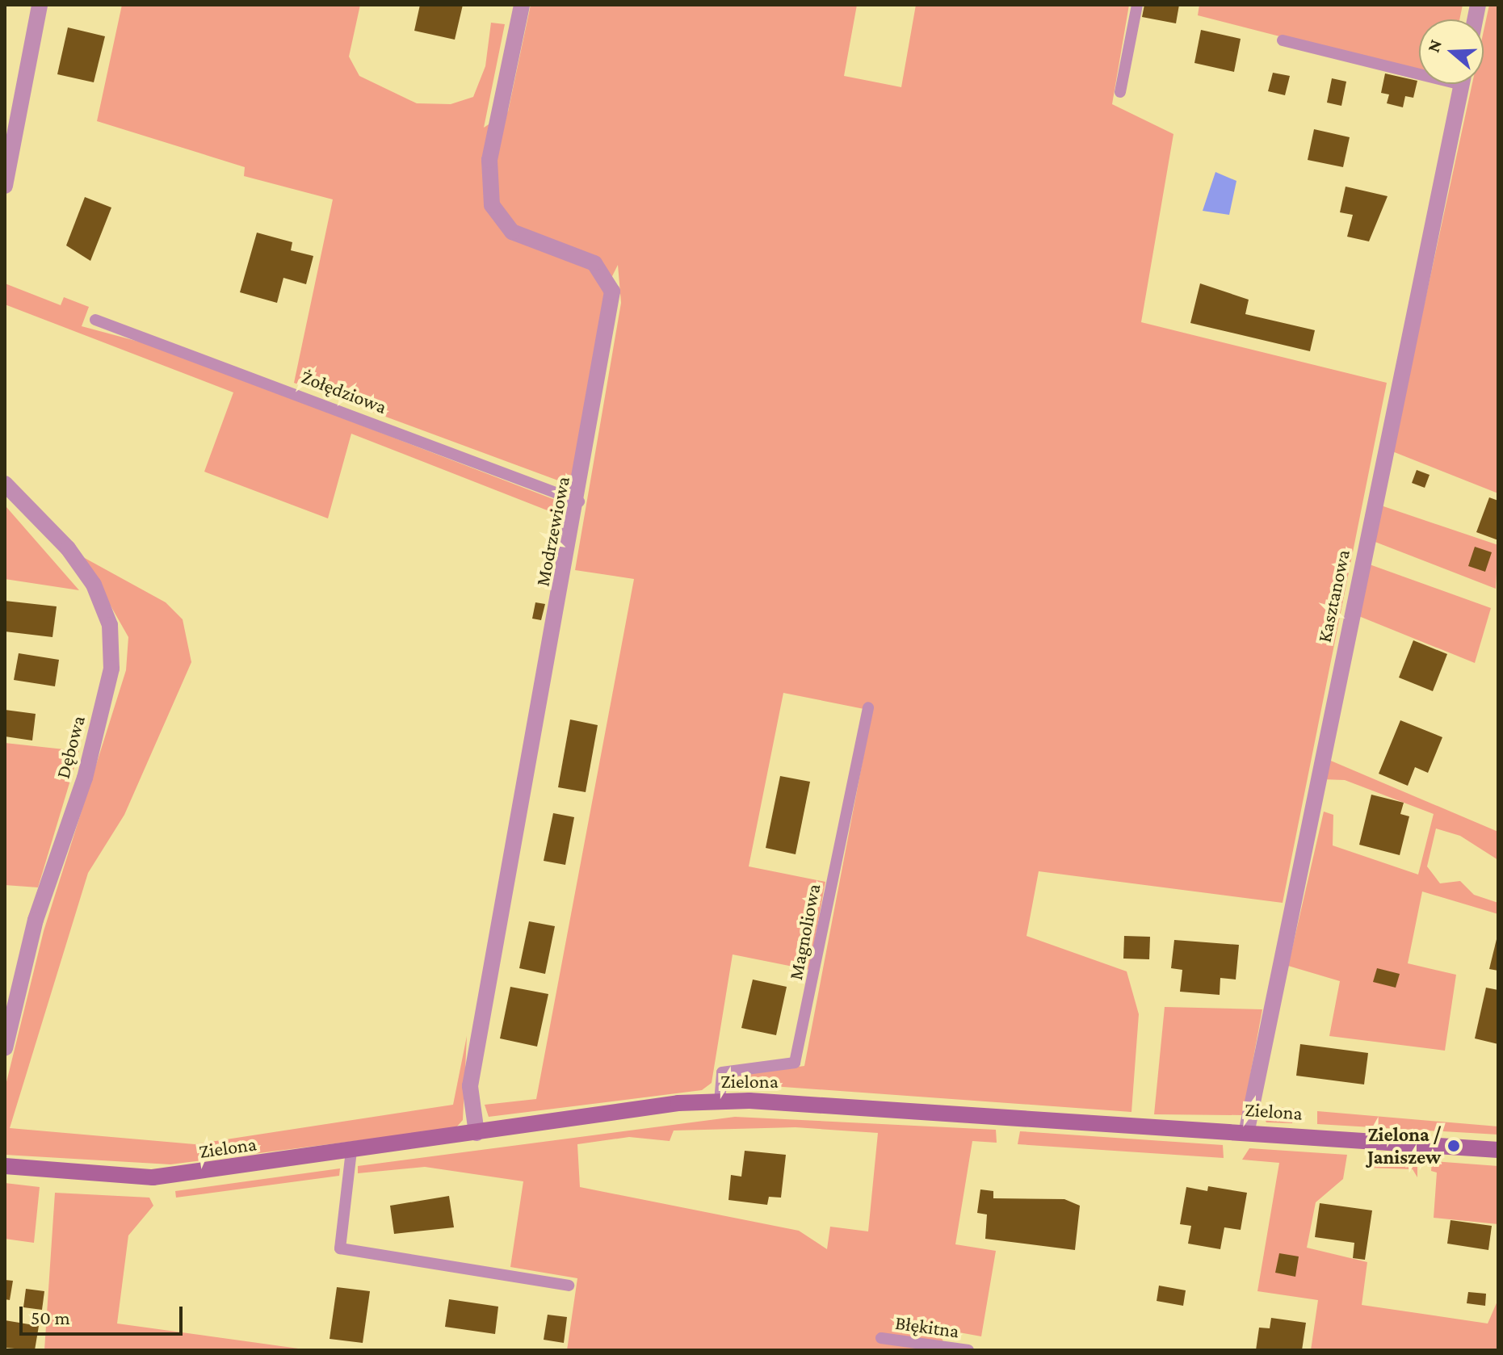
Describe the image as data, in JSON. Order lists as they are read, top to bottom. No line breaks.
{"streets":{"street":["Modrzewiowa","Kasztanowa","Dębowa","Zielona"],"lane":["Żołędziowa","Magnoliowa","Błękitna"]},"crossings":[["Żołędziowa","Modrzewiowa"],["Modrzewiowa","Zielona"],["Kasztanowa","Zielona"],["Magnoliowa","Zielona"]],"places":["Zielona / Janiszew"],"scale_bar":"50 m","north":"left"}
